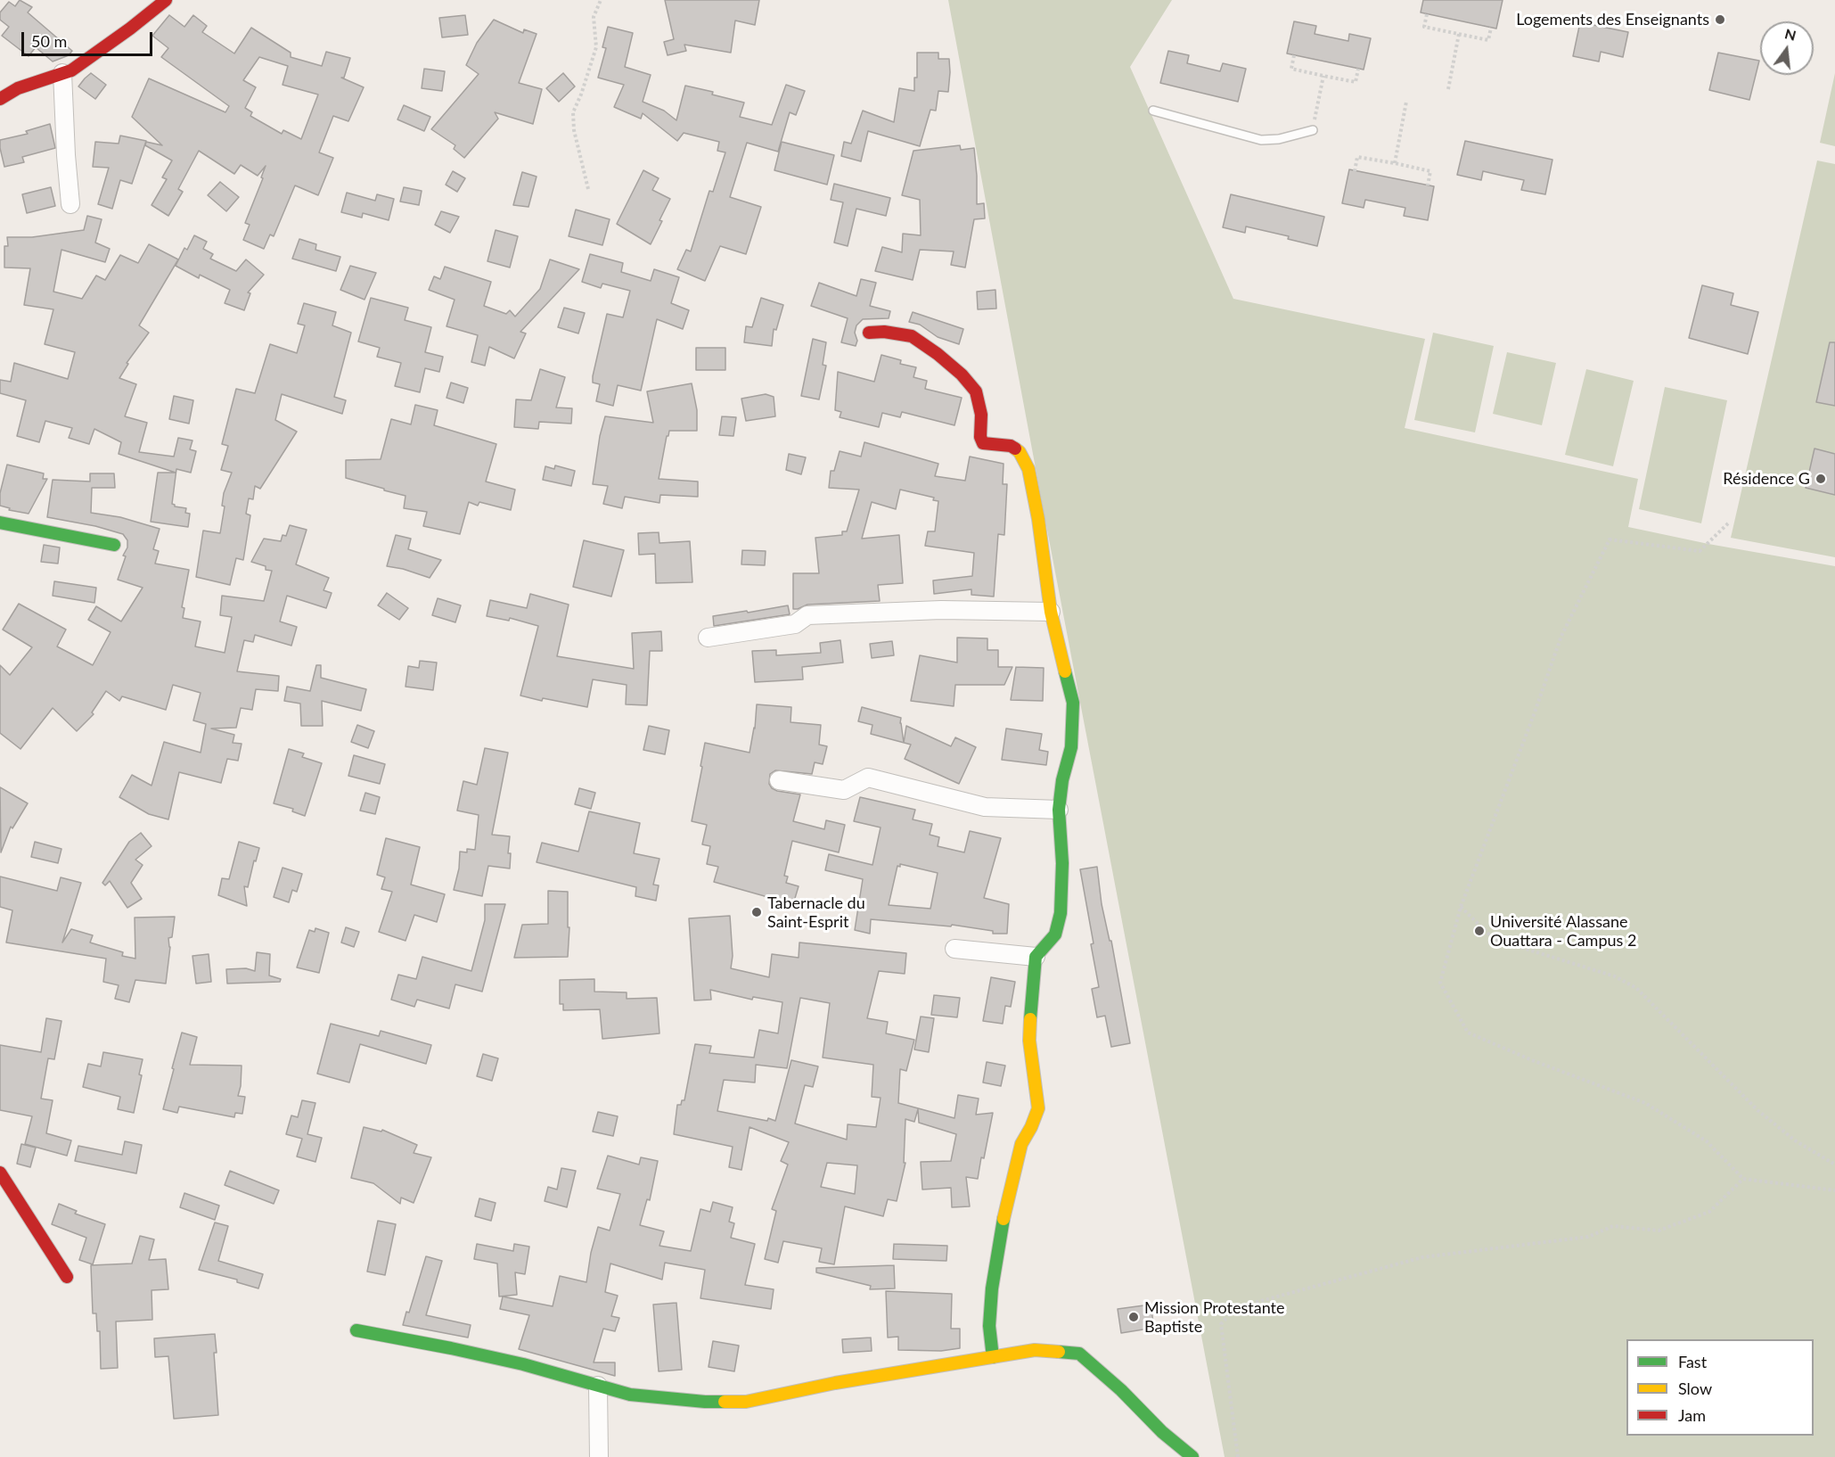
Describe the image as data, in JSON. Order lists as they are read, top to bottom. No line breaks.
{"places":["Logements des Enseignants","Résidence G","Tabernacle du Saint-Esprit","Université Alassane Ouattara - Campus 2","Mission Protestante Baptiste"],"legend":["Fast","Slow","Jam"],"scale_bar":"50 m","north":"top"}
